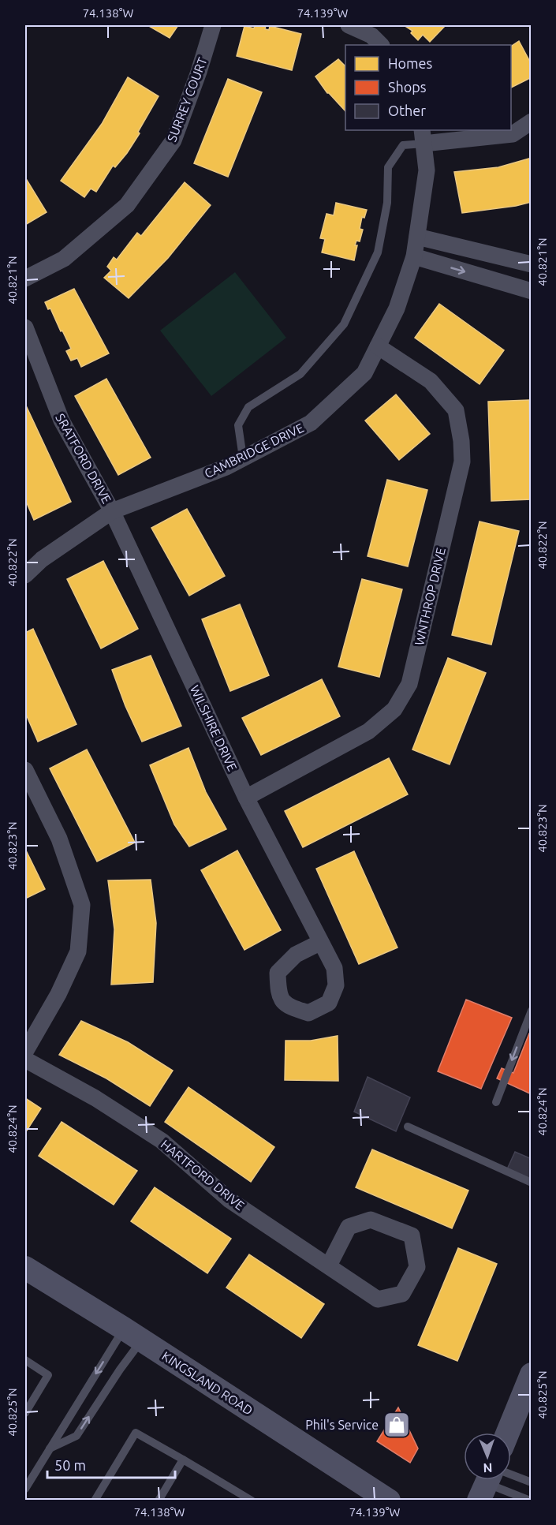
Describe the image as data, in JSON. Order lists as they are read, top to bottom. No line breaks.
{"streets":{"street":["SURREY COURT","CAMBRIDGE DRIVE","SRATFORD DRIVE","WNTHROP DRIVE","WILSHIRE DRIVE","HARTFORD DRIVE","KINGSLAND ROAD"]},"crossings":[["CAMBRIDGE DRIVE","SRATFORD DRIVE"],["CAMBRIDGE DRIVE","WNTHROP DRIVE"],["CAMBRIDGE DRIVE","WILSHIRE DRIVE"],["SRATFORD DRIVE","WILSHIRE DRIVE"],["WNTHROP DRIVE","WILSHIRE DRIVE"]],"places":{"shop":["Phil's Service"]},"legend":["Homes","Shops","Other"],"scale_bar":"50 m","north":"bottom","coordinates":["74.138°W","74.139°W","40.821°N","40.822°N","40.823°N","40.824°N","40.825°N"]}
